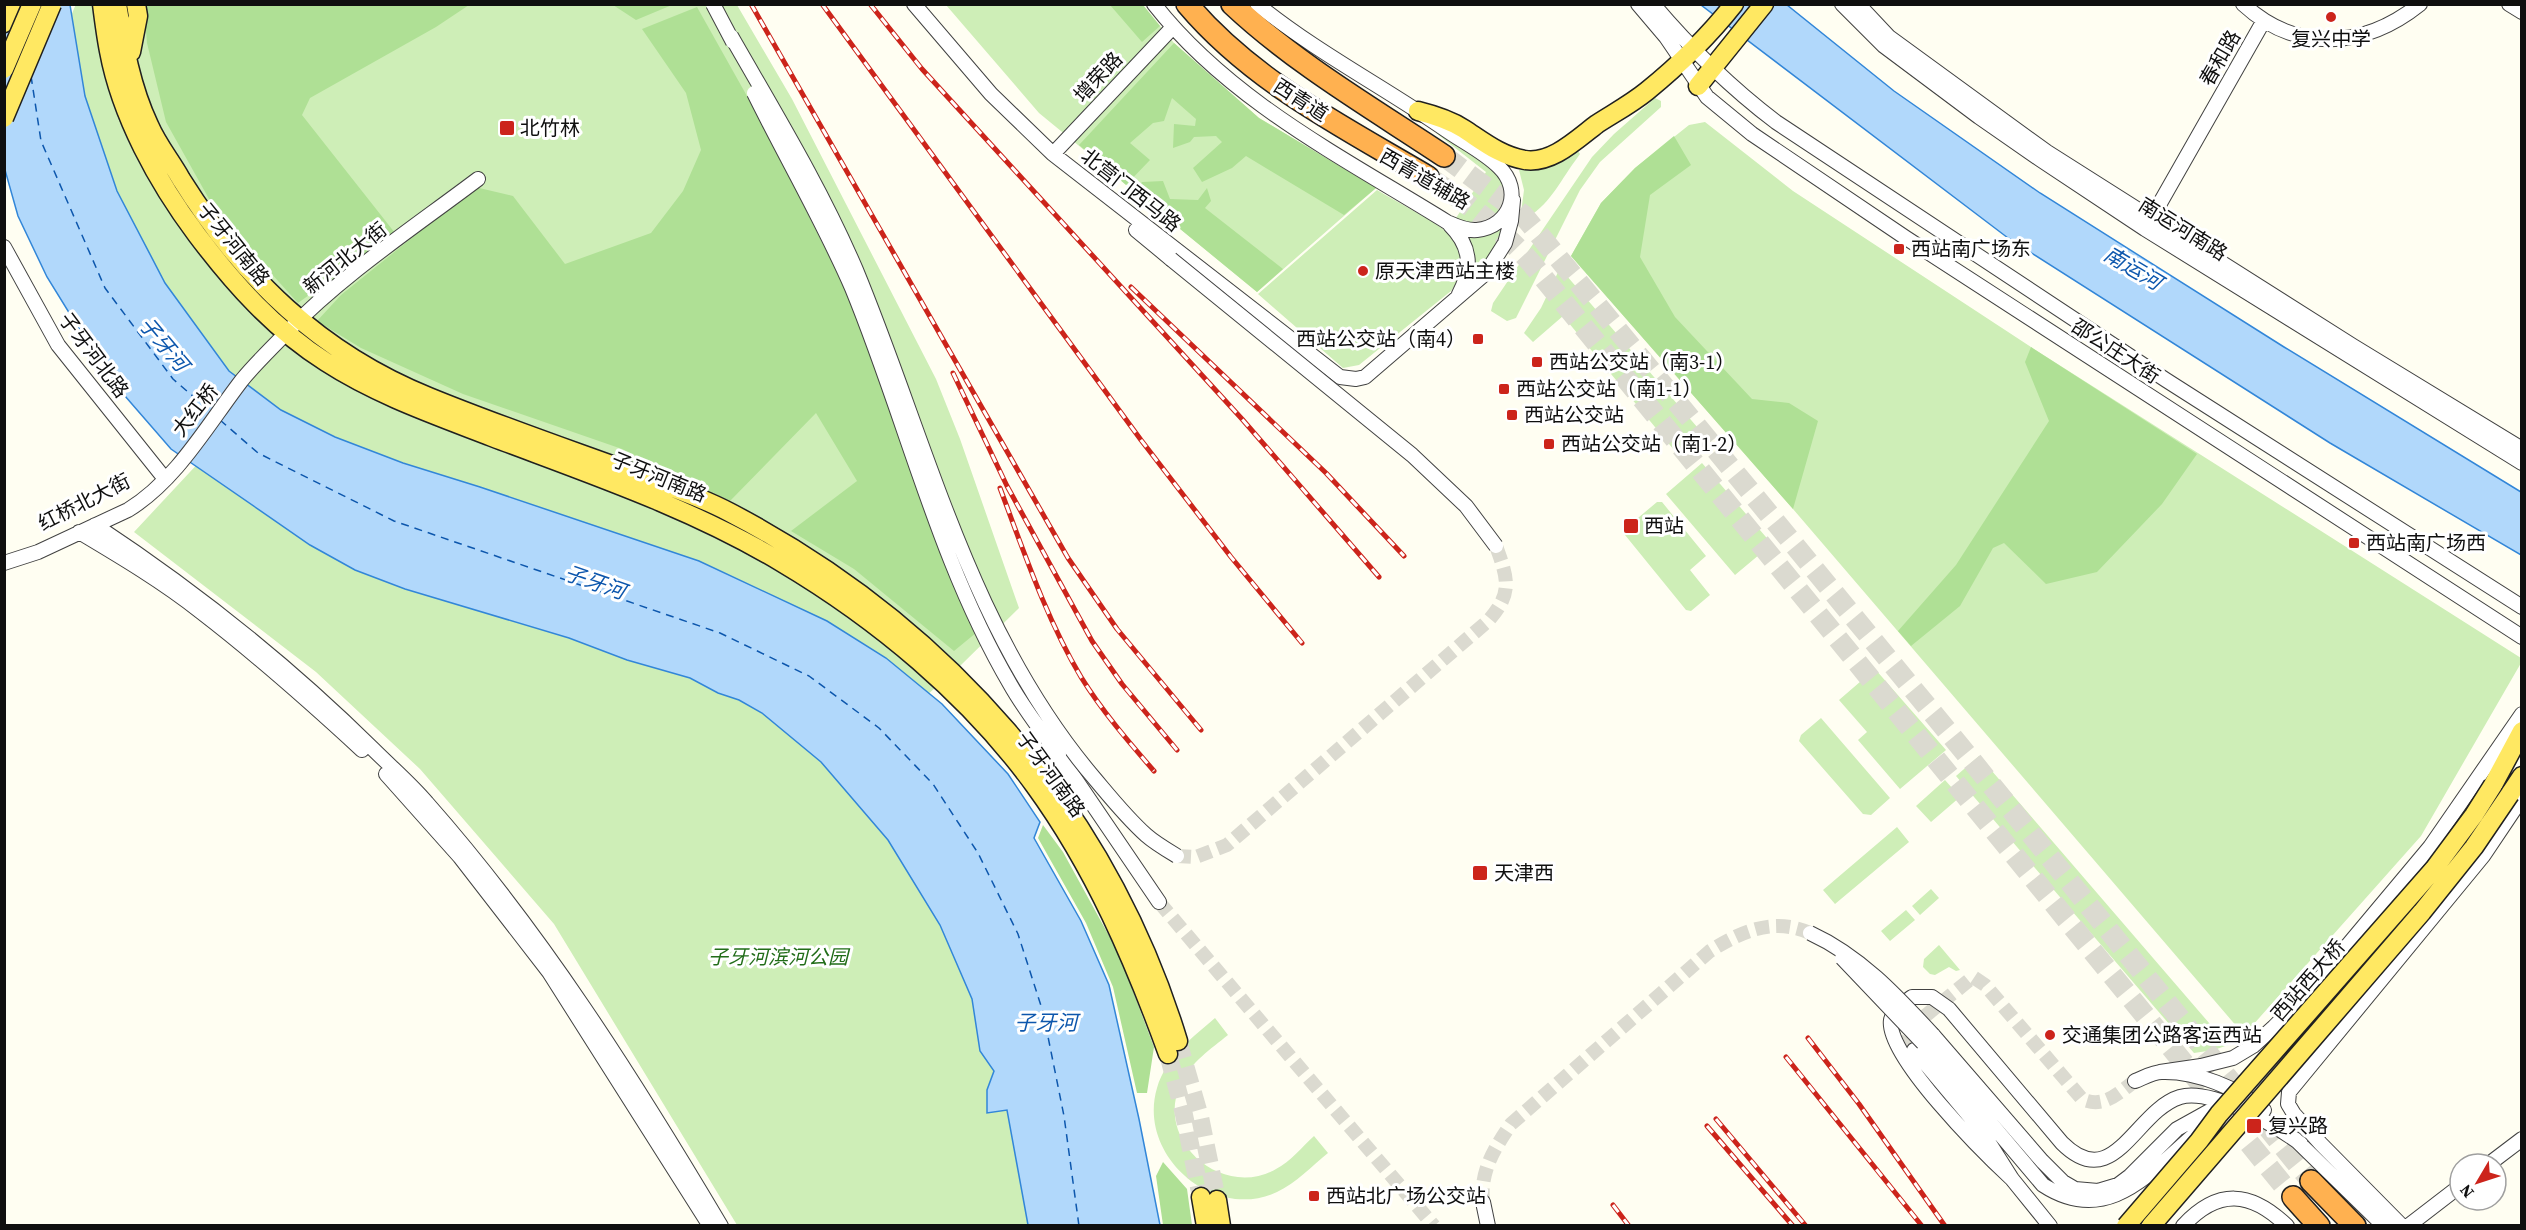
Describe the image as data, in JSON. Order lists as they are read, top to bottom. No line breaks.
{"streets":{"highway":["西青道"],"main road":["子牙河南路","西站西大桥"],"street":["春和路","增荣路","西青道辅路","北营门西马路","南运河南路","新河北大街","邵公庄大街","子牙河北路","大红桥","红桥北大街"]},"crossings":[["春和路","南运河南路"],["增荣路","西青道辅路"],["增荣路","北营门西马路"],["子牙河南路","新河北大街"],["新河北大街","大红桥"],["子牙河北路","红桥北大街"],["大红桥","红桥北大街"]],"water":["南运河","子牙河"],"parks":["子牙河滨河公园"],"places":{"other":["复兴中学","原天津西站主楼","交通集团公路客运西站"],"transit":["北竹林","西站南广场东","西站公交站（南4）","西站公交站（南3-1）","西站公交站（南1-1）","西站公交站","西站公交站（南1-2）","西站","西站南广场西","天津西","复兴路","西站北广场公交站"]},"north":"bottom left"}
